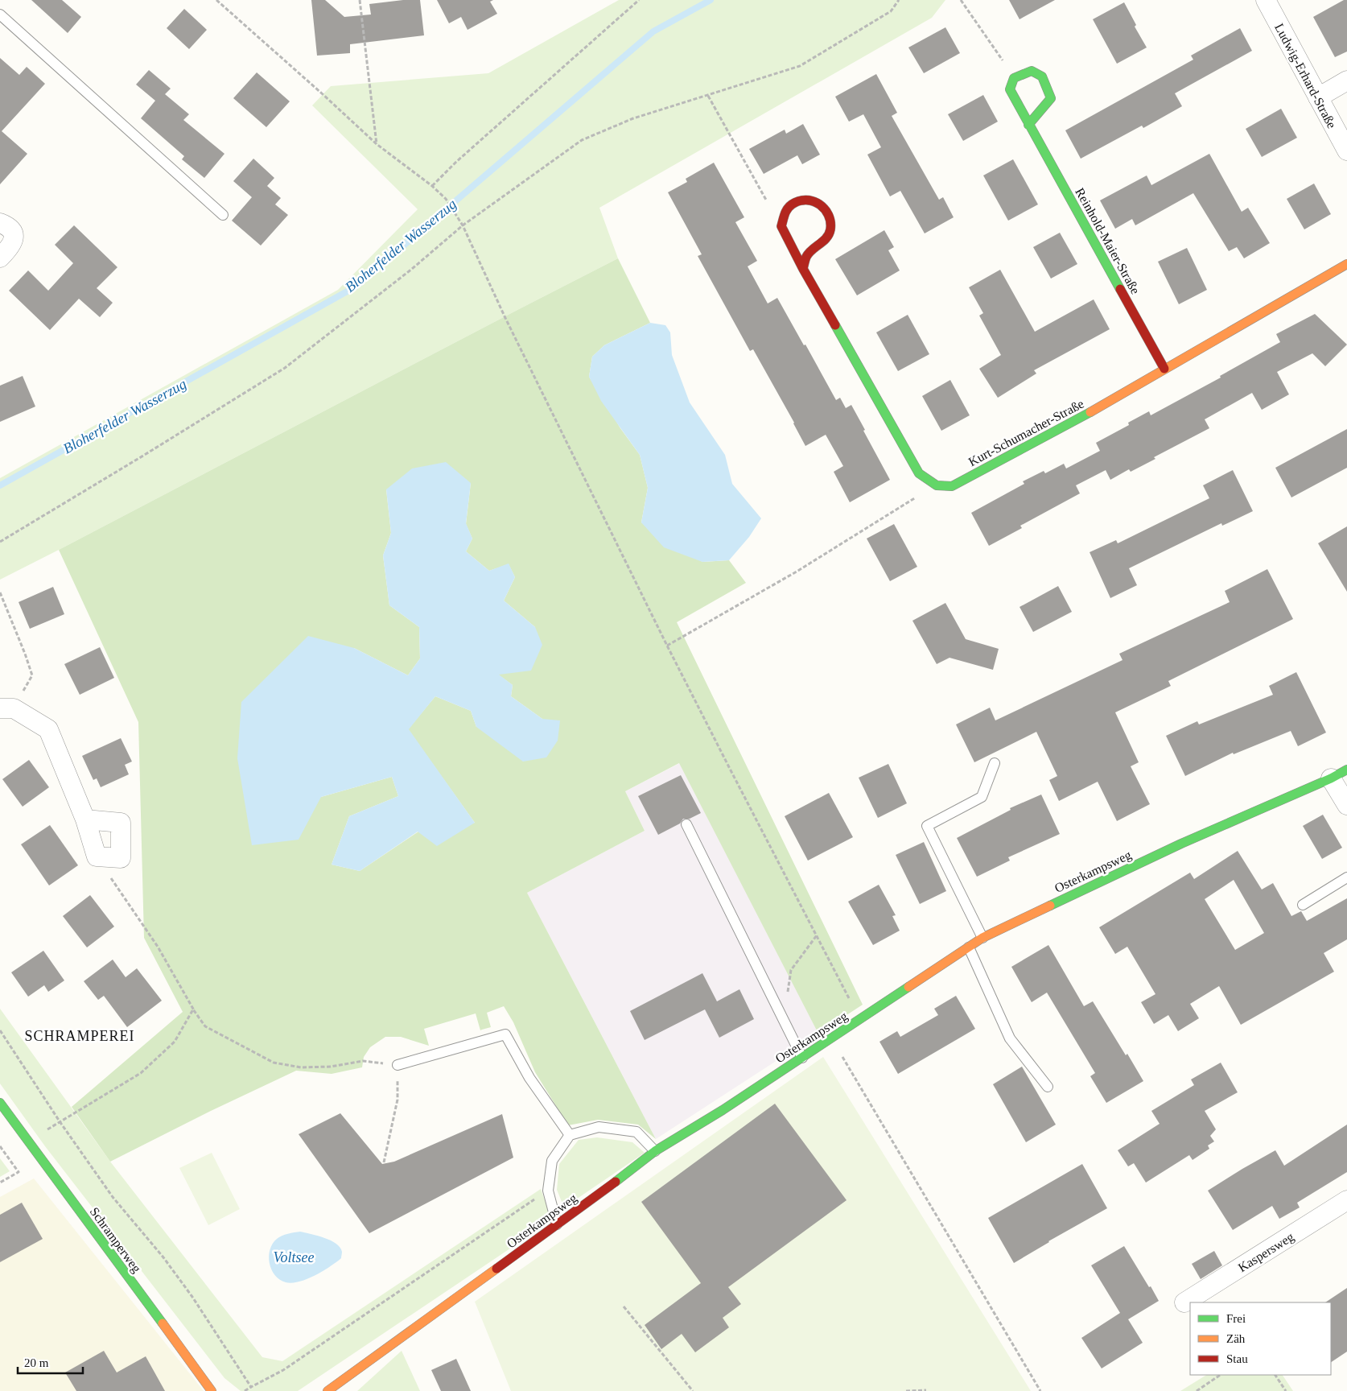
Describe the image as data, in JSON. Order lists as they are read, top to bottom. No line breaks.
{"streets":{"street":["Ludwig-Erhard-Straße","Reinhold-Maier-Straße","Kurt-Schumacher-Straße","Osterkampsweg","Schramperweg","Kaspersweg"]},"crossings":[["Reinhold-Maier-Straße","Kurt-Schumacher-Straße"]],"districts":["SCHRAMPEREI"],"water":["Bloherfelder Wasserzug","Voltsee"],"legend":["Frei","Zäh","Stau"],"scale_bar":"20 m"}
